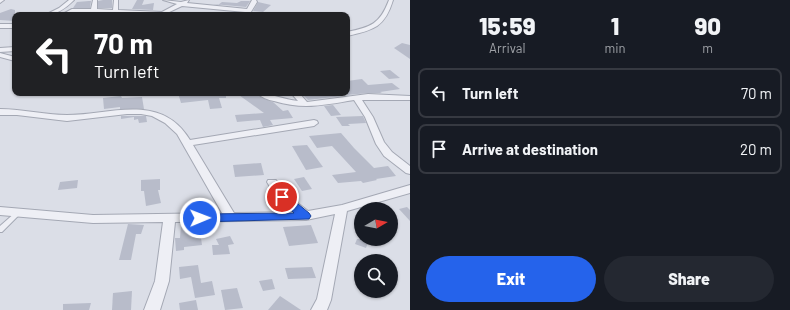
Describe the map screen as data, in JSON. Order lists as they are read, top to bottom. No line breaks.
{"north":"right","page":{"eta":["15:59","Arrival","1","min","90","m"],"turn":["70 m","Turn left"],"list":[{"name":"Turn left","value":"70 m"},{"name":"Arrive at destination","value":"20 m"}],"buttons":["Exit","Share"]}}
